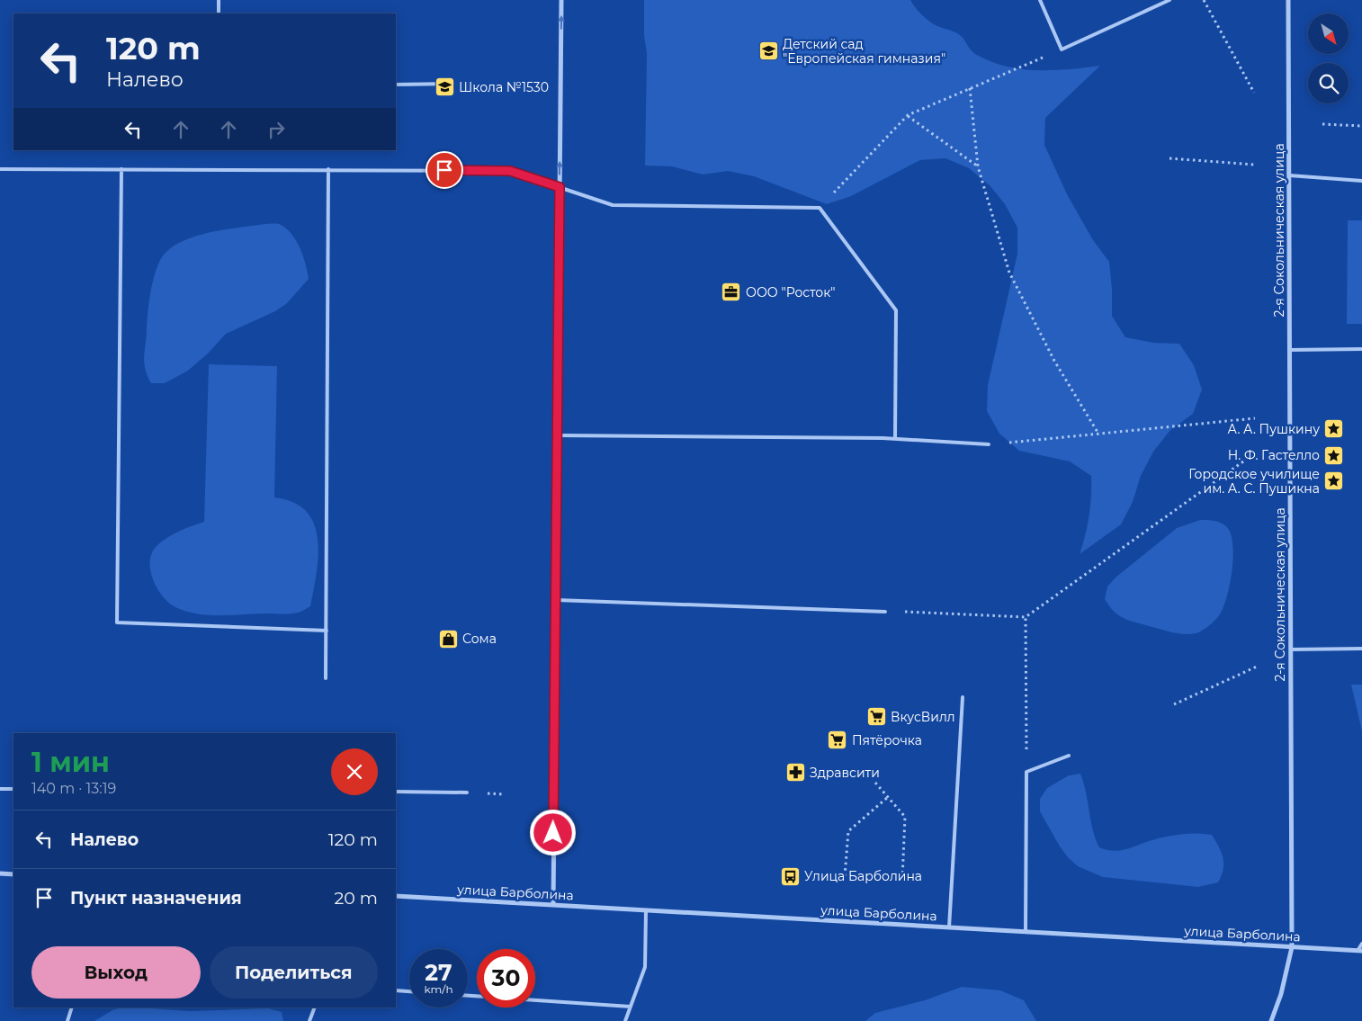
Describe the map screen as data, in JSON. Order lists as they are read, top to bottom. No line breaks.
{"streets":{"street":["2-я Сокольническая улица","улица Барболина"]},"crossings":[["2-я Сокольническая улица","улица Барболина"]],"places":{"school or university":["Детский сад \"Европейская гимназия\"","Школа №1530"],"office":["ООО \"Росток\""],"place":["А. А. Пушкину","Н. Ф. Гастелло","Городское училище им. А. С. Пушикна"],"shop":["Сома"],"supermarket":["ВкусВилл","Пятёрочка"],"pharmacy":["Здравсити"],"bus stop":["Улица Барболина"]},"north":"bottom right","page":{"turn":["120 m","Налево"],"heading":["1 мин","140 m · 13:19"],"list":[{"name":"Налево","value":"120 m"},{"name":"Пункт назначения","value":"20 m"}],"buttons":["Выход","Поделиться"],"speed":"27 km/h","limit":"30"}}
